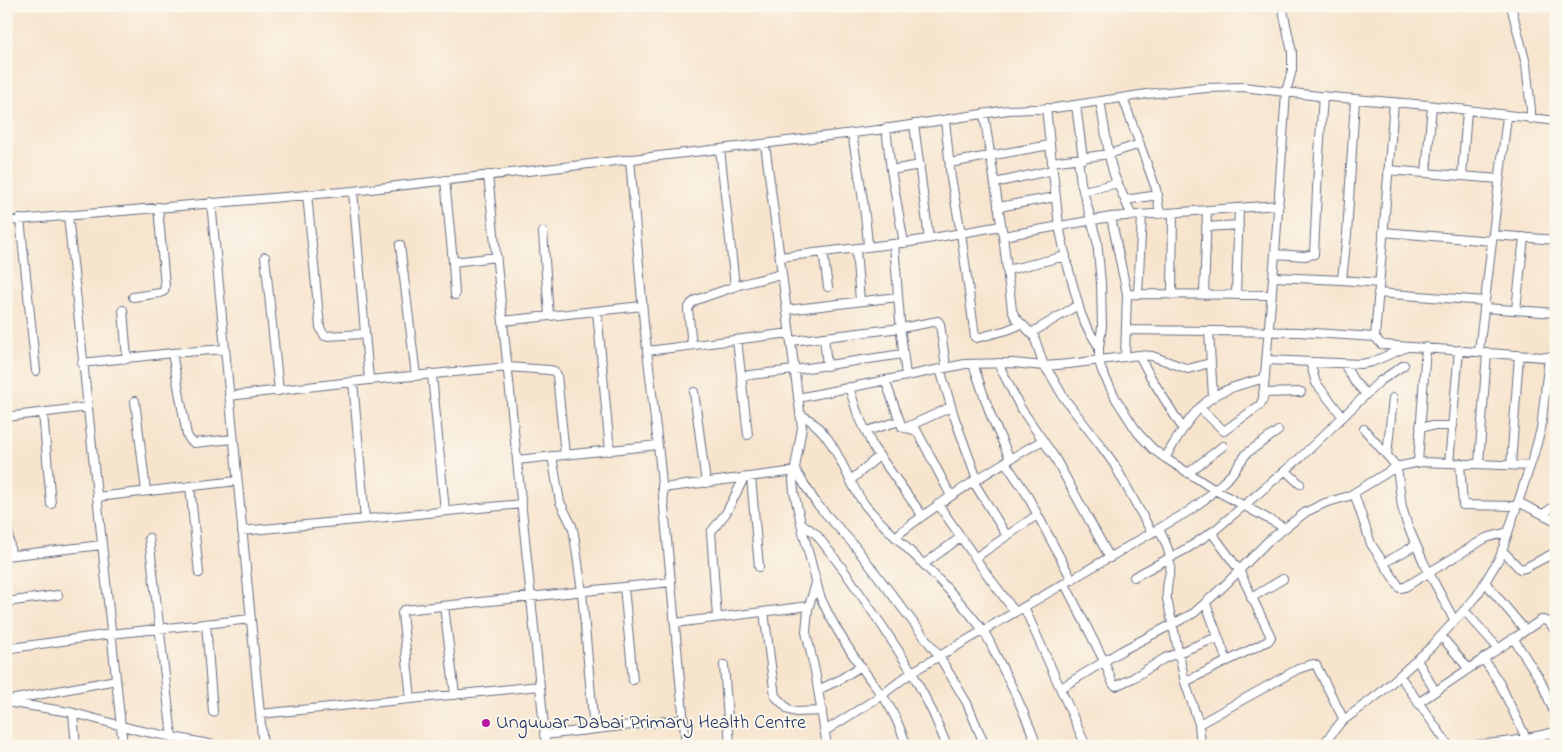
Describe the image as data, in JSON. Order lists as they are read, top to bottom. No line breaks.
{"places":["Unguwar Dabai Primary Health Centre"]}
